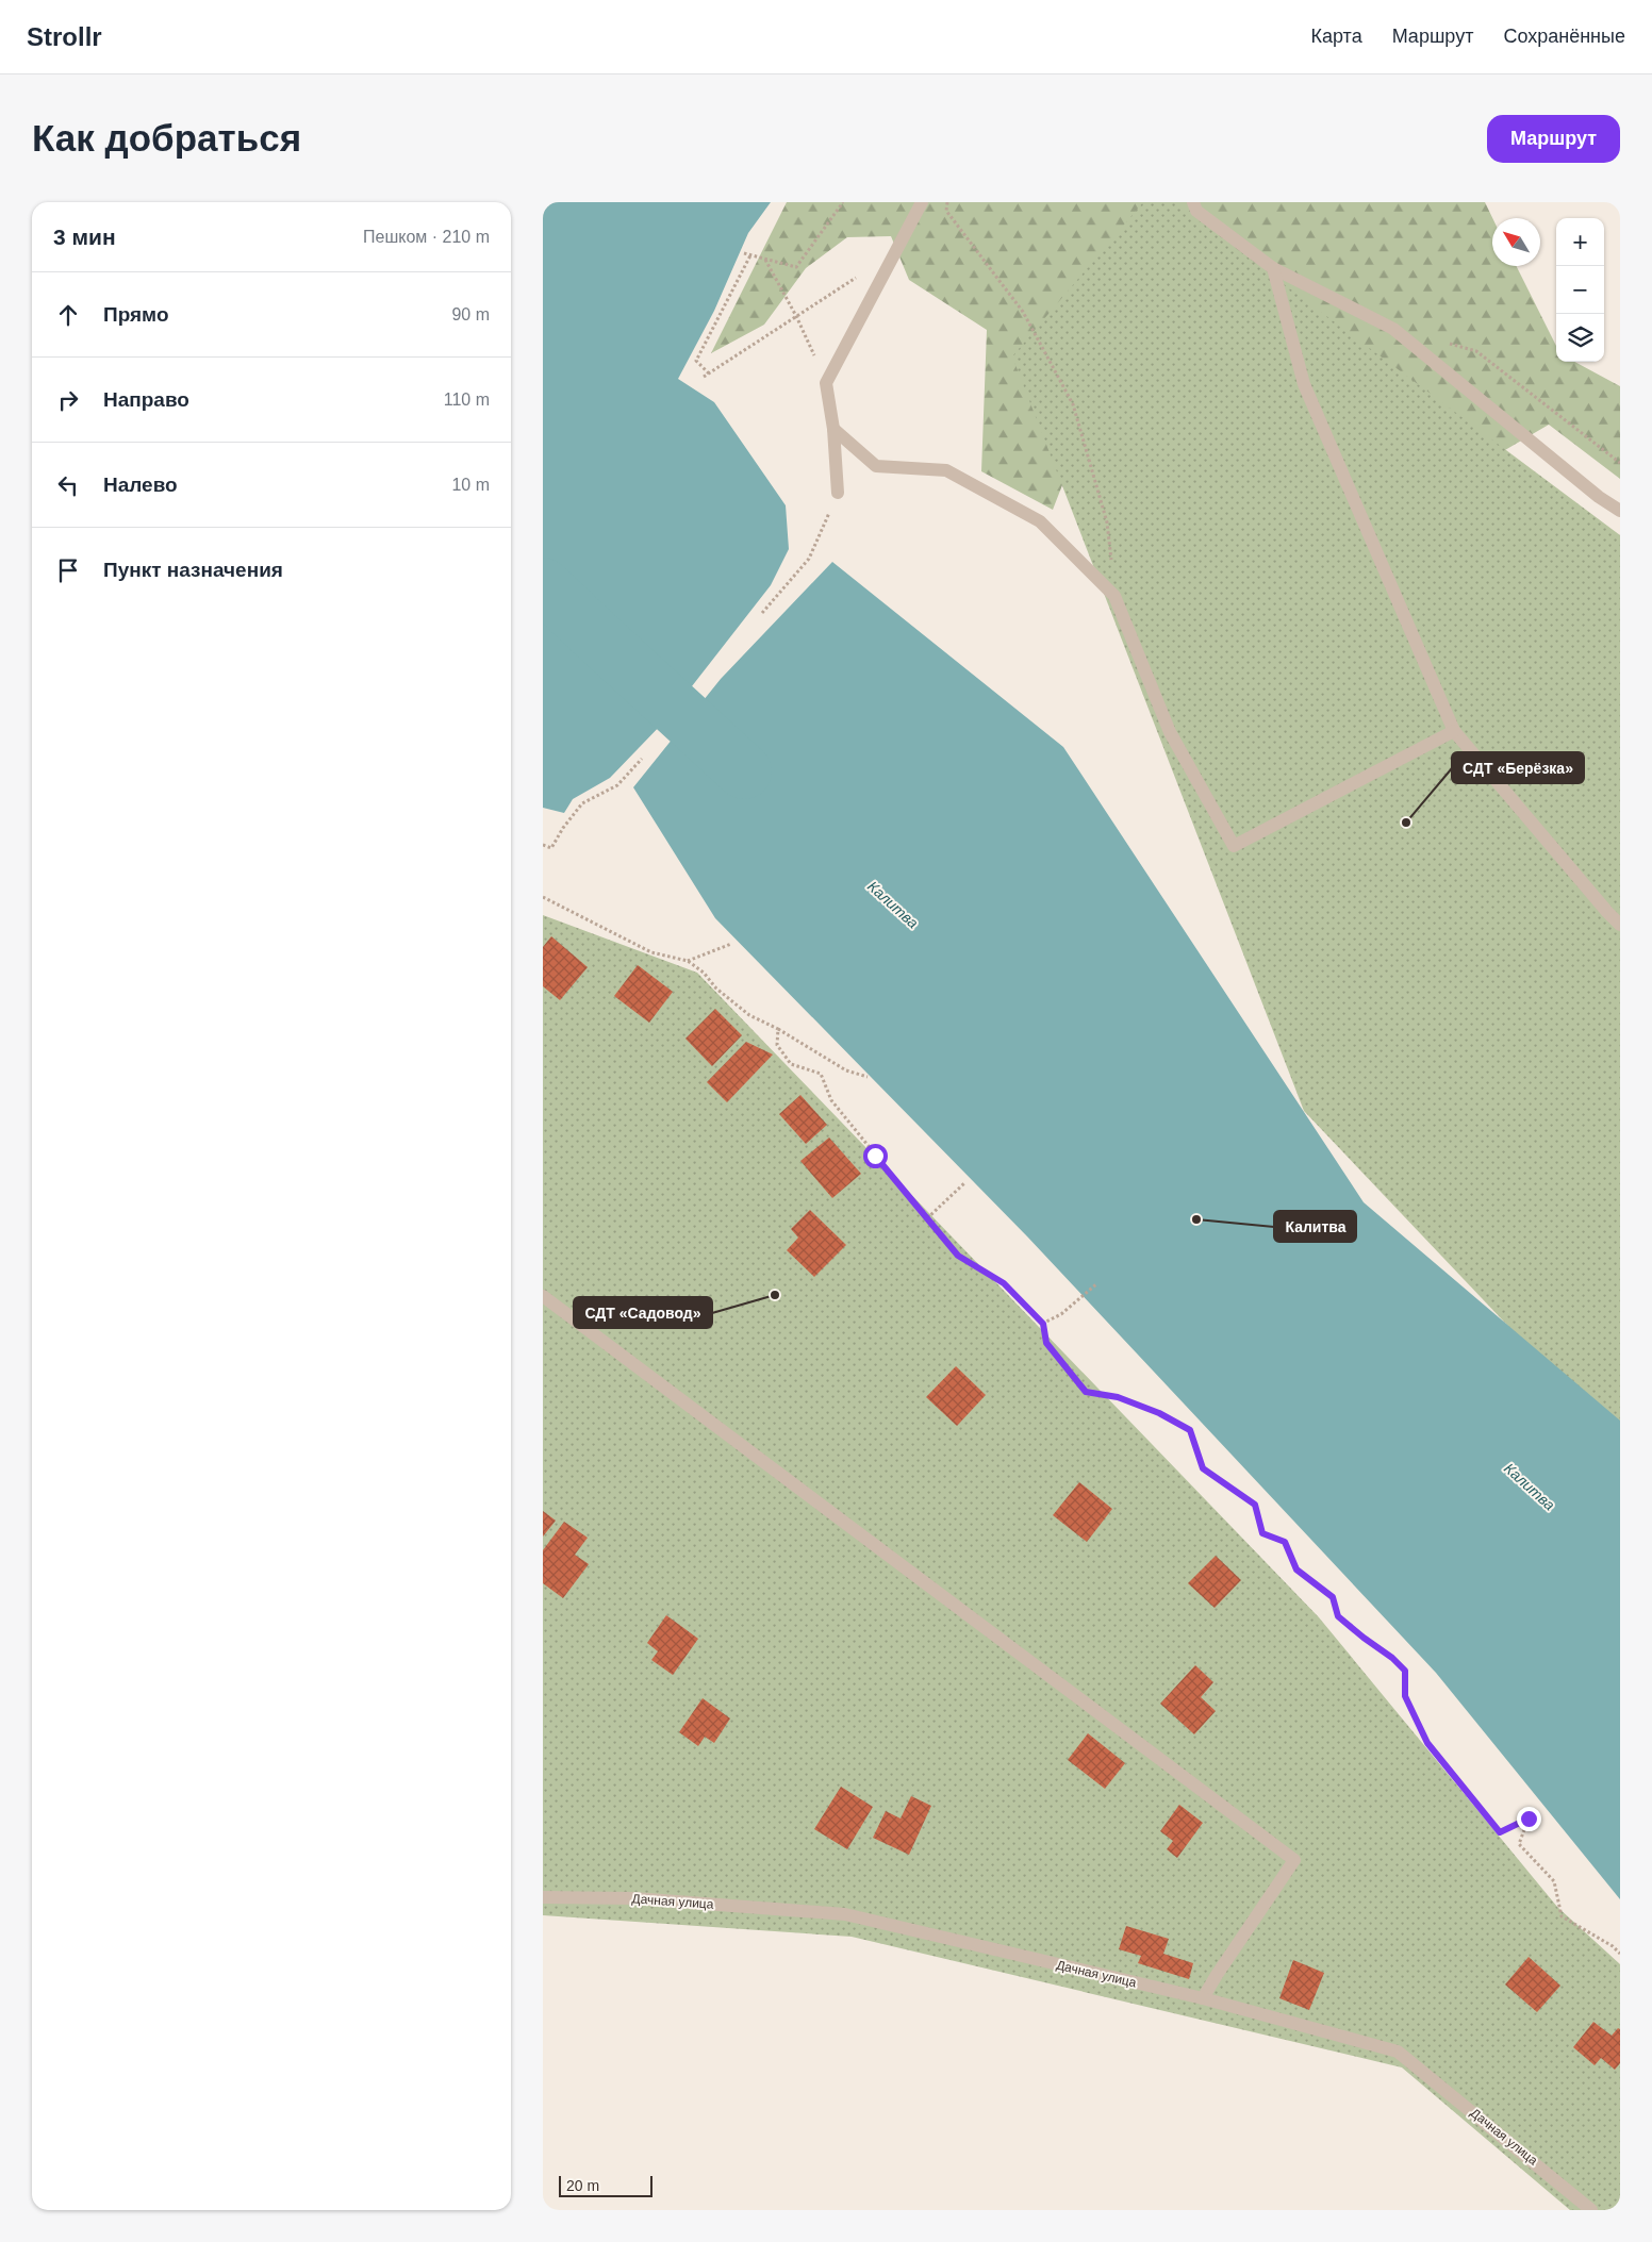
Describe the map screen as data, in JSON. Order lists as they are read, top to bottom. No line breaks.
{"streets":{"street":["Дачная улица"]},"water":["Калитва"],"places":["СДТ «Берёзка»","Калитва","СДТ «Садовод»"],"scale_bar":"20 m","north":"top left","page":{"header":"Strollr","nav":["Карта","Маршрут","Сохранённые"],"buttons":"Маршрут","title":"Как добраться","heading":["3 мин","Пешком · 210 m"],"map_buttons":["+","−"],"list":[["Прямо","90 m"],["Направо","110 m"],["Налево","10 m"],"Пункт назначения"],"scale":"20 m"}}
